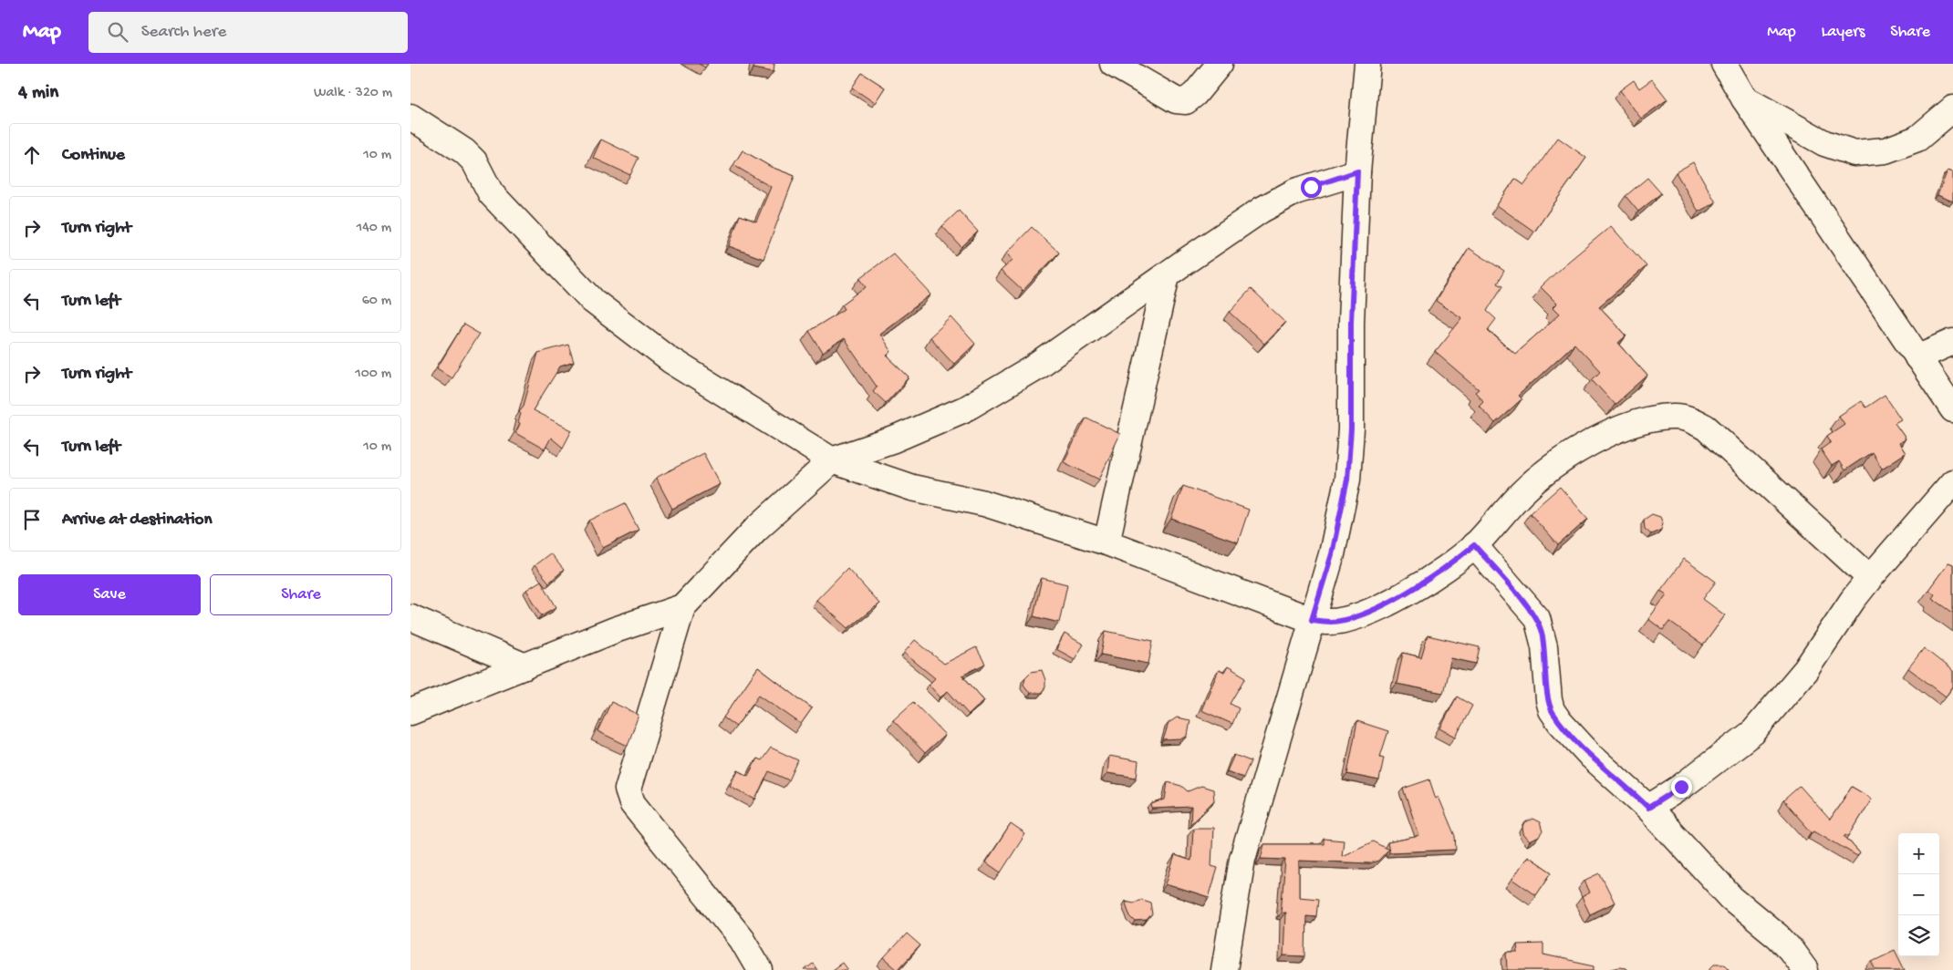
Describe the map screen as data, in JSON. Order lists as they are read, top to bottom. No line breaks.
{"page":{"header":"Map","search":"Search here","nav":["Map","Layers","Share"],"heading":["4 min","Walk · 320 m"],"list":[["Continue","10 m"],["Turn right","140 m"],["Turn left","60 m"],["Turn right","100 m"],["Turn left","10 m"],"Arrive at destination"],"buttons":["Save","Share"],"map_buttons":["+","−"]}}
